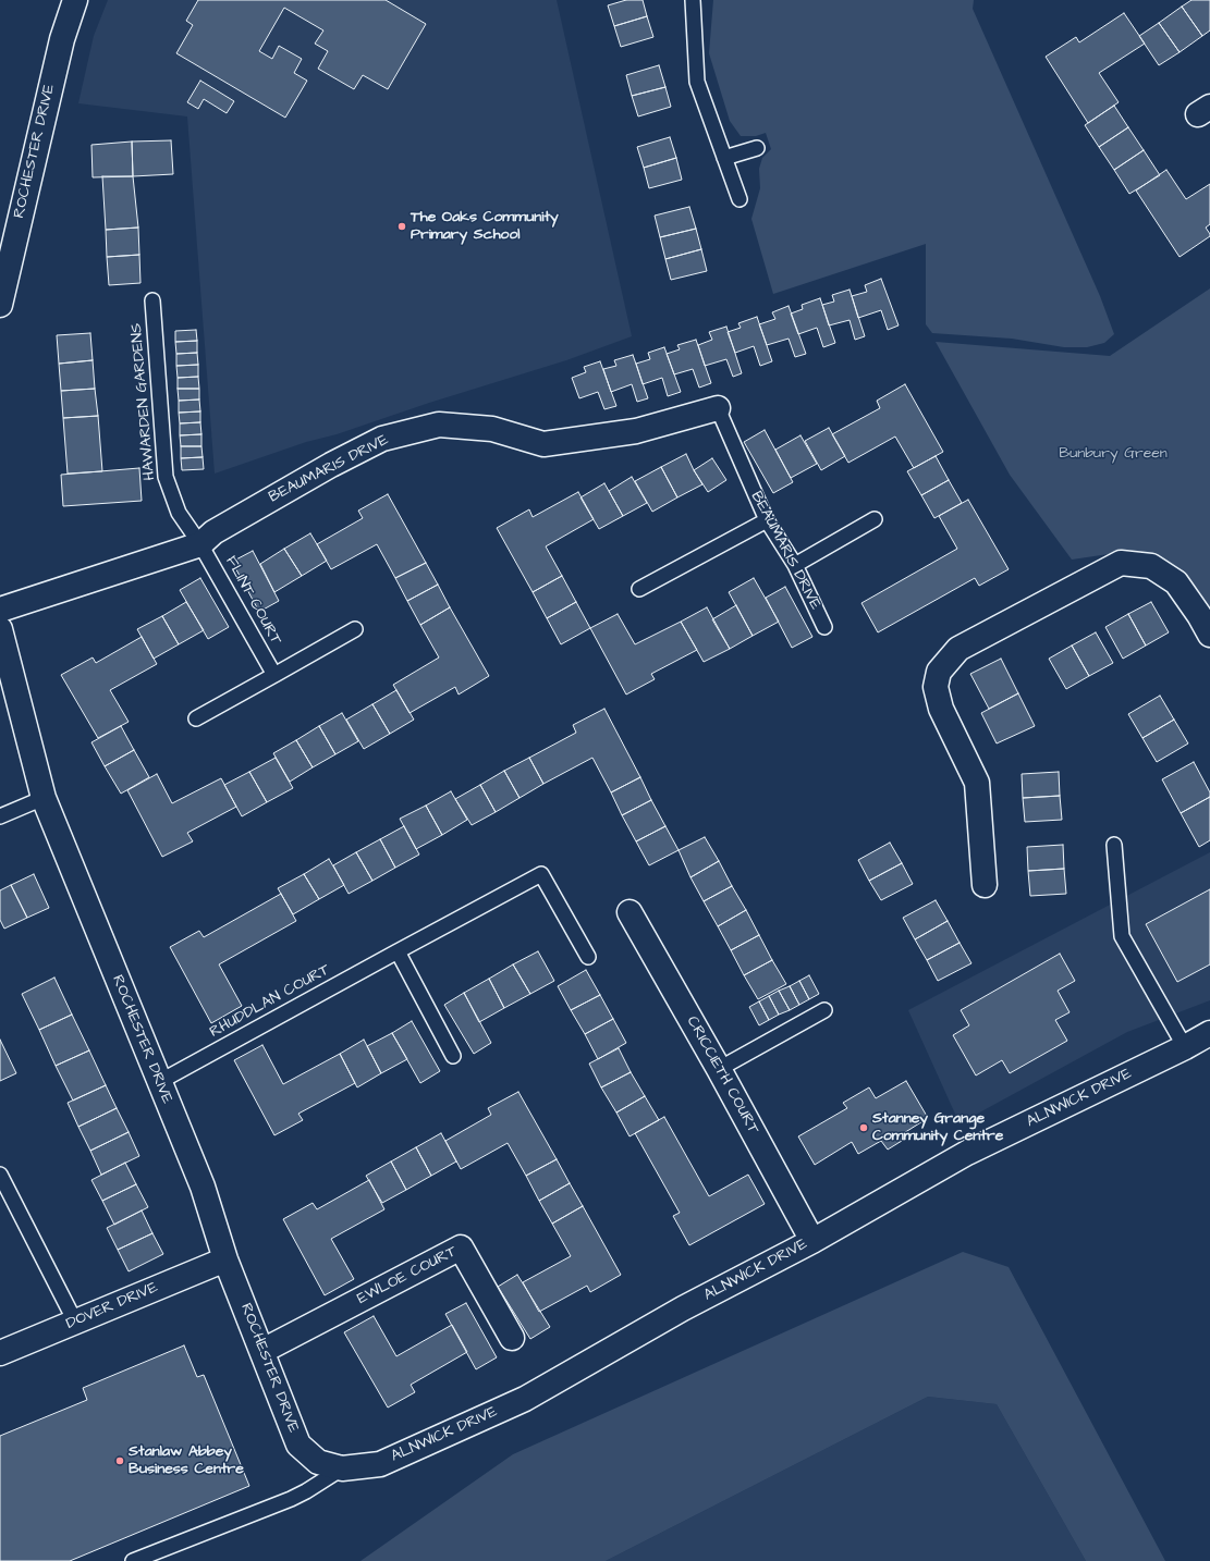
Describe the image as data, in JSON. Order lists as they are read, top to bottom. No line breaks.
{"streets":{"street":["ROCHESTER DRIVE","BEAUMARIS DRIVE","CRICCIETH COURT","ALNWICK DRIVE","EWLOE COURT","DOVER DRIVE"],"lane":["HAWARDEN GARDENS","FLINT COURT","RHUDDLAN COURT"]},"crossings":[["ROCHESTER DRIVE","RHUDDLAN COURT"],["ROCHESTER DRIVE","ALNWICK DRIVE"],["ROCHESTER DRIVE","EWLOE COURT"],["ROCHESTER DRIVE","DOVER DRIVE"],["HAWARDEN GARDENS","BEAUMARIS DRIVE"],["HAWARDEN GARDENS","FLINT COURT"],["BEAUMARIS DRIVE","FLINT COURT"],["CRICCIETH COURT","ALNWICK DRIVE"]],"parks":["Bunbury Green"],"places":["The Oaks Community Primary School","Stanney Grange Community Centre","Stanlaw Abbey Business Centre"]}
